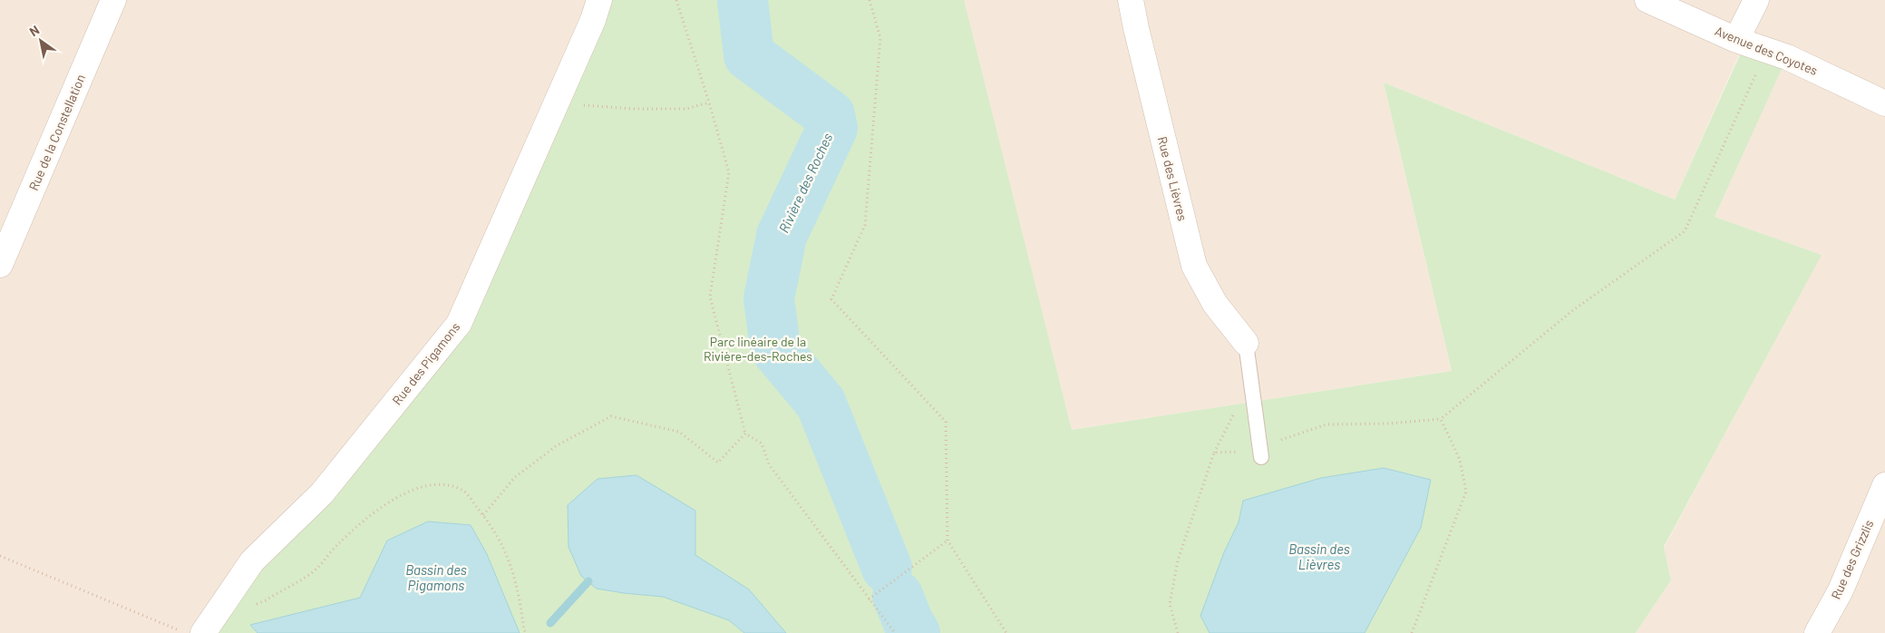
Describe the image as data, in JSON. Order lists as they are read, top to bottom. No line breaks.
{"streets":{"street":["Avenue des Coyotes","Rue de la Constellation","Rue des Lièvres","Rue des Pigamons","Rue des Grizzlis"]},"water":["Rivière des Roches","Bassin des Lièvres","Bassin des Pigamons"],"parks":["Parc linéaire de la Rivière-des-Roches"],"north":"top left"}
